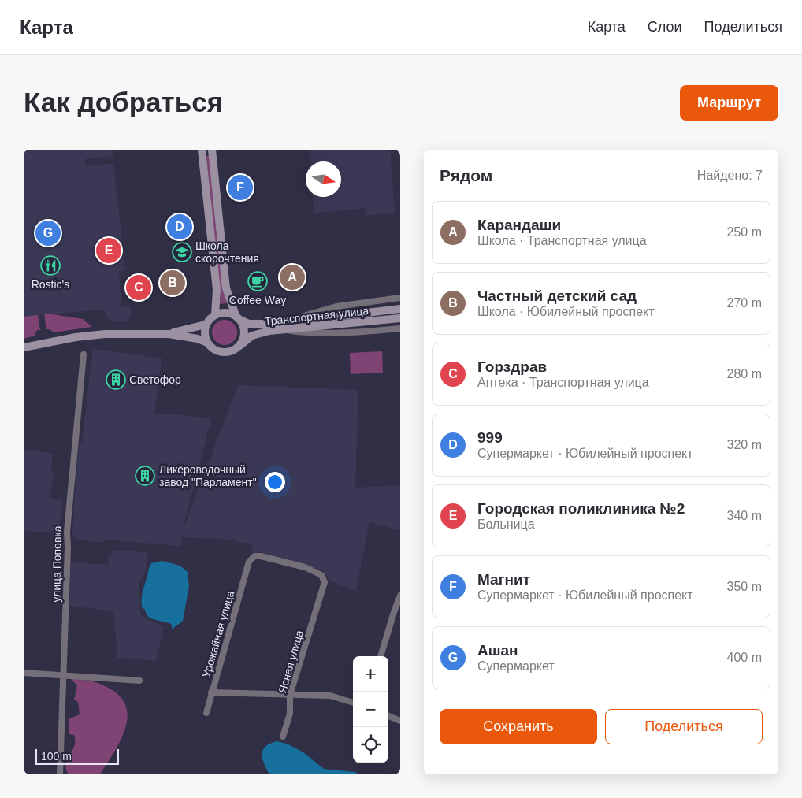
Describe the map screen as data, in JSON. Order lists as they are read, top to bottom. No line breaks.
{"streets":{"street":["Транспортная улица","улица Поповка","Урожайная улица","Ясная улица"]},"crossings":[["Урожайная улица","Ясная улица"]],"places":{"school or university":["Школа скорочтения"],"restaurant":["Rostic's"],"cafe":["Coffee Way"],"building":["Светофор","Ликёроводочный завод \"Парламент\""]},"scale_bar":"100 m","north":"right","page":{"header":"Карта","nav":["Карта","Слои","Поделиться"],"buttons":["Маршрут",["Сохранить","Поделиться"]],"title":"Как добраться","heading":["Рядом","Найдено: 7"],"pins":["F","D","G","E","A","B","C"],"list":[{"mark":"A","name":"Карандаши","note":"Школа · Транспортная улица","value":"250 m"},{"mark":"B","name":"Частный детский сад","note":"Школа · Юбилейный проспект","value":"270 m"},{"mark":"C","name":"Горздрав","note":"Аптека · Транспортная улица","value":"280 m"},{"mark":"D","name":"999","note":"Супермаркет · Юбилейный проспект","value":"320 m"},{"mark":"E","name":"Городская поликлиника №2","note":"Больница","value":"340 m"},{"mark":"F","name":"Магнит","note":"Супермаркет · Юбилейный проспект","value":"350 m"},{"mark":"G","name":"Ашан","note":"Супермаркет","value":"400 m"}],"map_buttons":["+","−"],"scale":"100 m"}}
